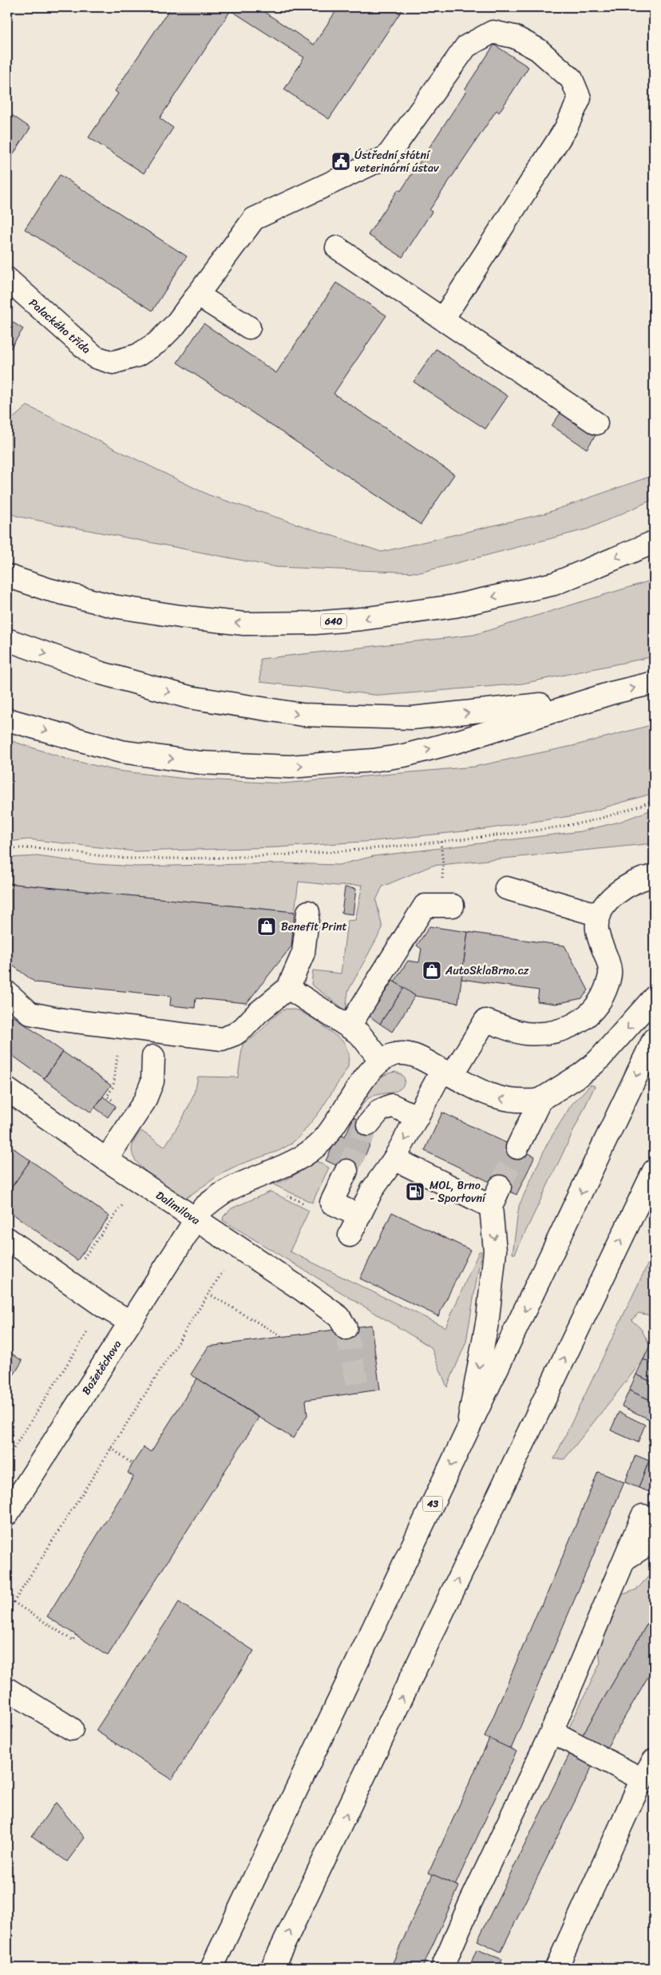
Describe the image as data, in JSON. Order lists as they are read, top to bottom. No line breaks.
{"streets":{"main road":["Palackého třída","640","Dalimilova","Božetěchova","43"]},"crossings":[["Dalimilova","Božetěchova"]],"places":{"public building":["Ústřední státní veterinární ústav"],"shop":["Benefit Print","AutoSklaBrno.cz"],"fuel station":["MOL, Brno - Sportovní"]}}
